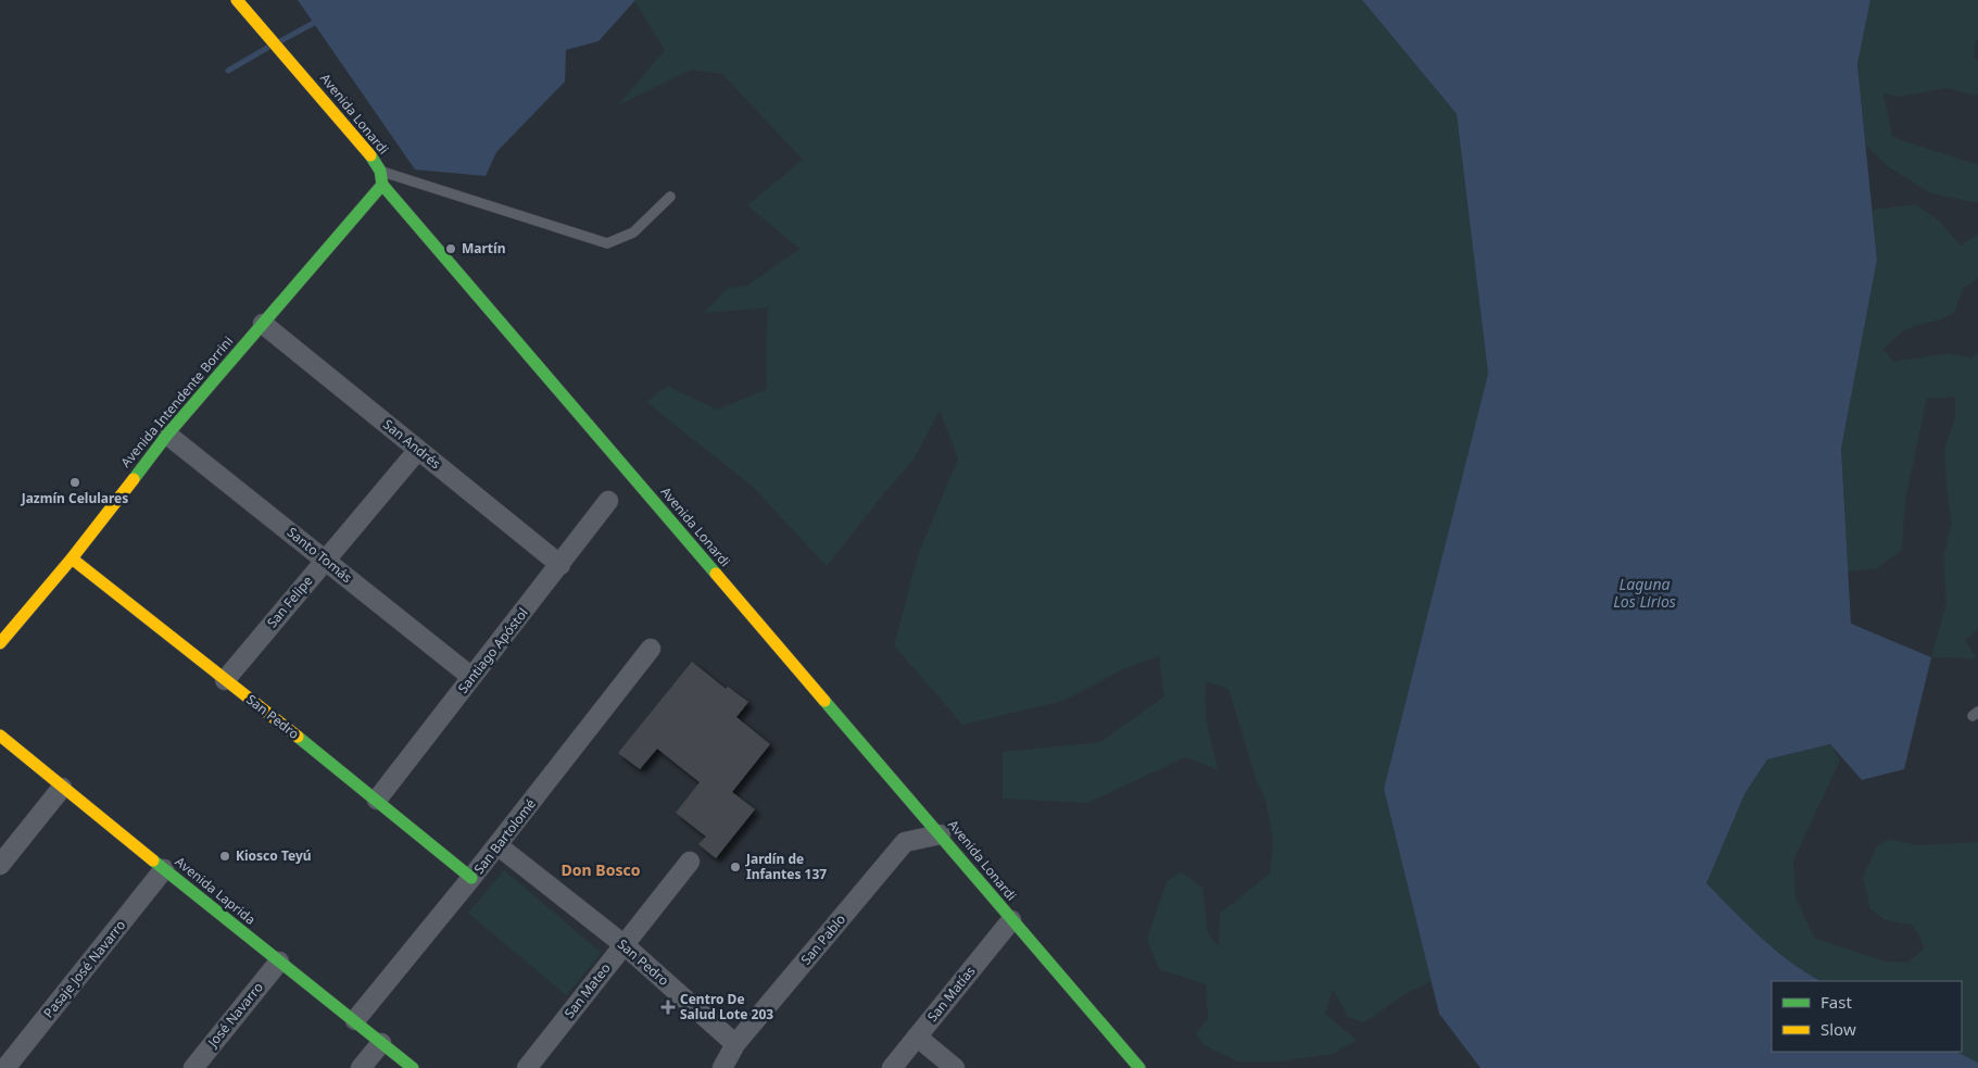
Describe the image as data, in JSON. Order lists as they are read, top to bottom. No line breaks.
{"streets":{"street":["Avenida Lonardi","Avenida Intendente Borrini","San Andrés","Santo Tomás","San Felipe","Santiago Apóstol","San Pedro","San Bartolomé","Avenida Laprida","San Pablo","Pasaje José Navarro","San Mateo","San Matías","José Navarro"]},"crossings":[["Avenida Lonardi","Avenida Intendente Borrini"],["Avenida Lonardi","San Pablo"],["Avenida Lonardi","San Matías"],["Avenida Intendente Borrini","San Andrés"],["Avenida Intendente Borrini","Santo Tomás"],["Avenida Intendente Borrini","San Pedro"],["San Andrés","San Felipe"],["San Andrés","Santiago Apóstol"],["Santo Tomás","San Felipe"],["Santo Tomás","Santiago Apóstol"],["San Felipe","San Pedro"],["Santiago Apóstol","San Pedro"],["San Pedro","San Bartolomé"],["San Pedro","San Pablo"],["San Pedro","San Mateo"],["San Bartolomé","Avenida Laprida"],["Avenida Laprida","Pasaje José Navarro"],["Avenida Laprida","José Navarro"]],"districts":["Don Bosco"],"water":["Laguna Los Lirios"],"places":{"other":["Martín","Jazmín Celulares","Kiosco Teyú","Jardín de Infantes 137"],"health":["Centro De Salud Lote 203"]},"legend":["Fast","Slow"]}
